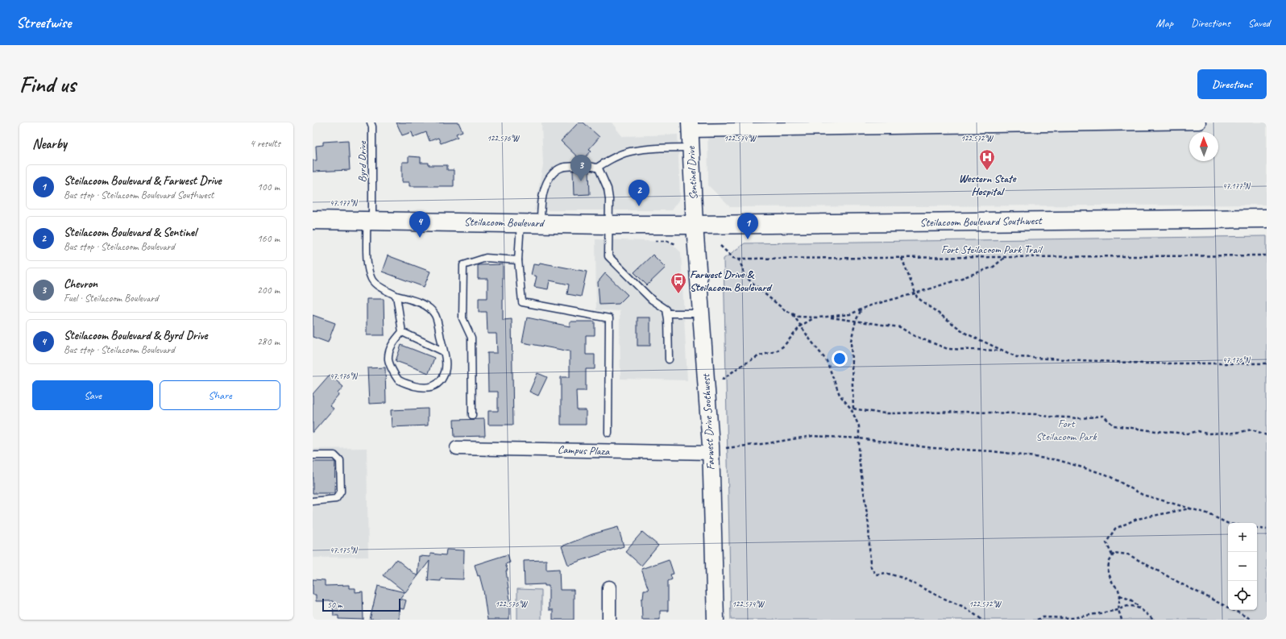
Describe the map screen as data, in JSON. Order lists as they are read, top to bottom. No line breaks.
{"streets":{"main road":["Steilacoom Boulevard Southwest","Steilacoom Boulevard"],"street":["Sentinel Drive","Farwest Drive Southwest","Campus Plaza"],"lane":["Byrd Drive"],"path":["Fort Steilacoom Park Trail"]},"crossings":[["Byrd Drive","Steilacoom Boulevard"],["Sentinel Drive","Steilacoom Boulevard Southwest"],["Sentinel Drive","Steilacoom Boulevard"],["Sentinel Drive","Farwest Drive Southwest"],["Steilacoom Boulevard Southwest","Steilacoom Boulevard"],["Steilacoom Boulevard Southwest","Farwest Drive Southwest"],["Steilacoom Boulevard","Farwest Drive Southwest"],["Steilacoom Boulevard","Campus Plaza"],["Farwest Drive Southwest","Campus Plaza"]],"parks":["Fort Steilacoom Park"],"places":{"hospital":["Western State Hospital"],"bus stop":["Farwest Drive & Steilacoom Boulevard"]},"scale_bar":"50 m","north":"top","page":{"header":"Streetwise","nav":["Map","Directions","Saved"],"buttons":["Directions",["Save","Share"]],"title":"Find us","heading":["Nearby","4 results"],"pins":["3","2","4","1"],"list":[{"mark":"1","name":"Steilacoom Boulevard & Farwest Drive","note":"Bus stop · Steilacoom Boulevard Southwest","value":"100 m"},{"mark":"2","name":"Steilacoom Boulevard & Sentinel","note":"Bus stop · Steilacoom Boulevard","value":"160 m"},{"mark":"3","name":"Chevron","note":"Fuel · Steilacoom Boulevard","value":"200 m"},{"mark":"4","name":"Steilacoom Boulevard & Byrd Drive","note":"Bus stop · Steilacoom Boulevard","value":"280 m"}],"map_buttons":["+","−"],"scale":"50 m"},"coordinates":["122.576°W","122.574°W","122.572°W","47.177°N","47.176°N","47.175°N"]}
